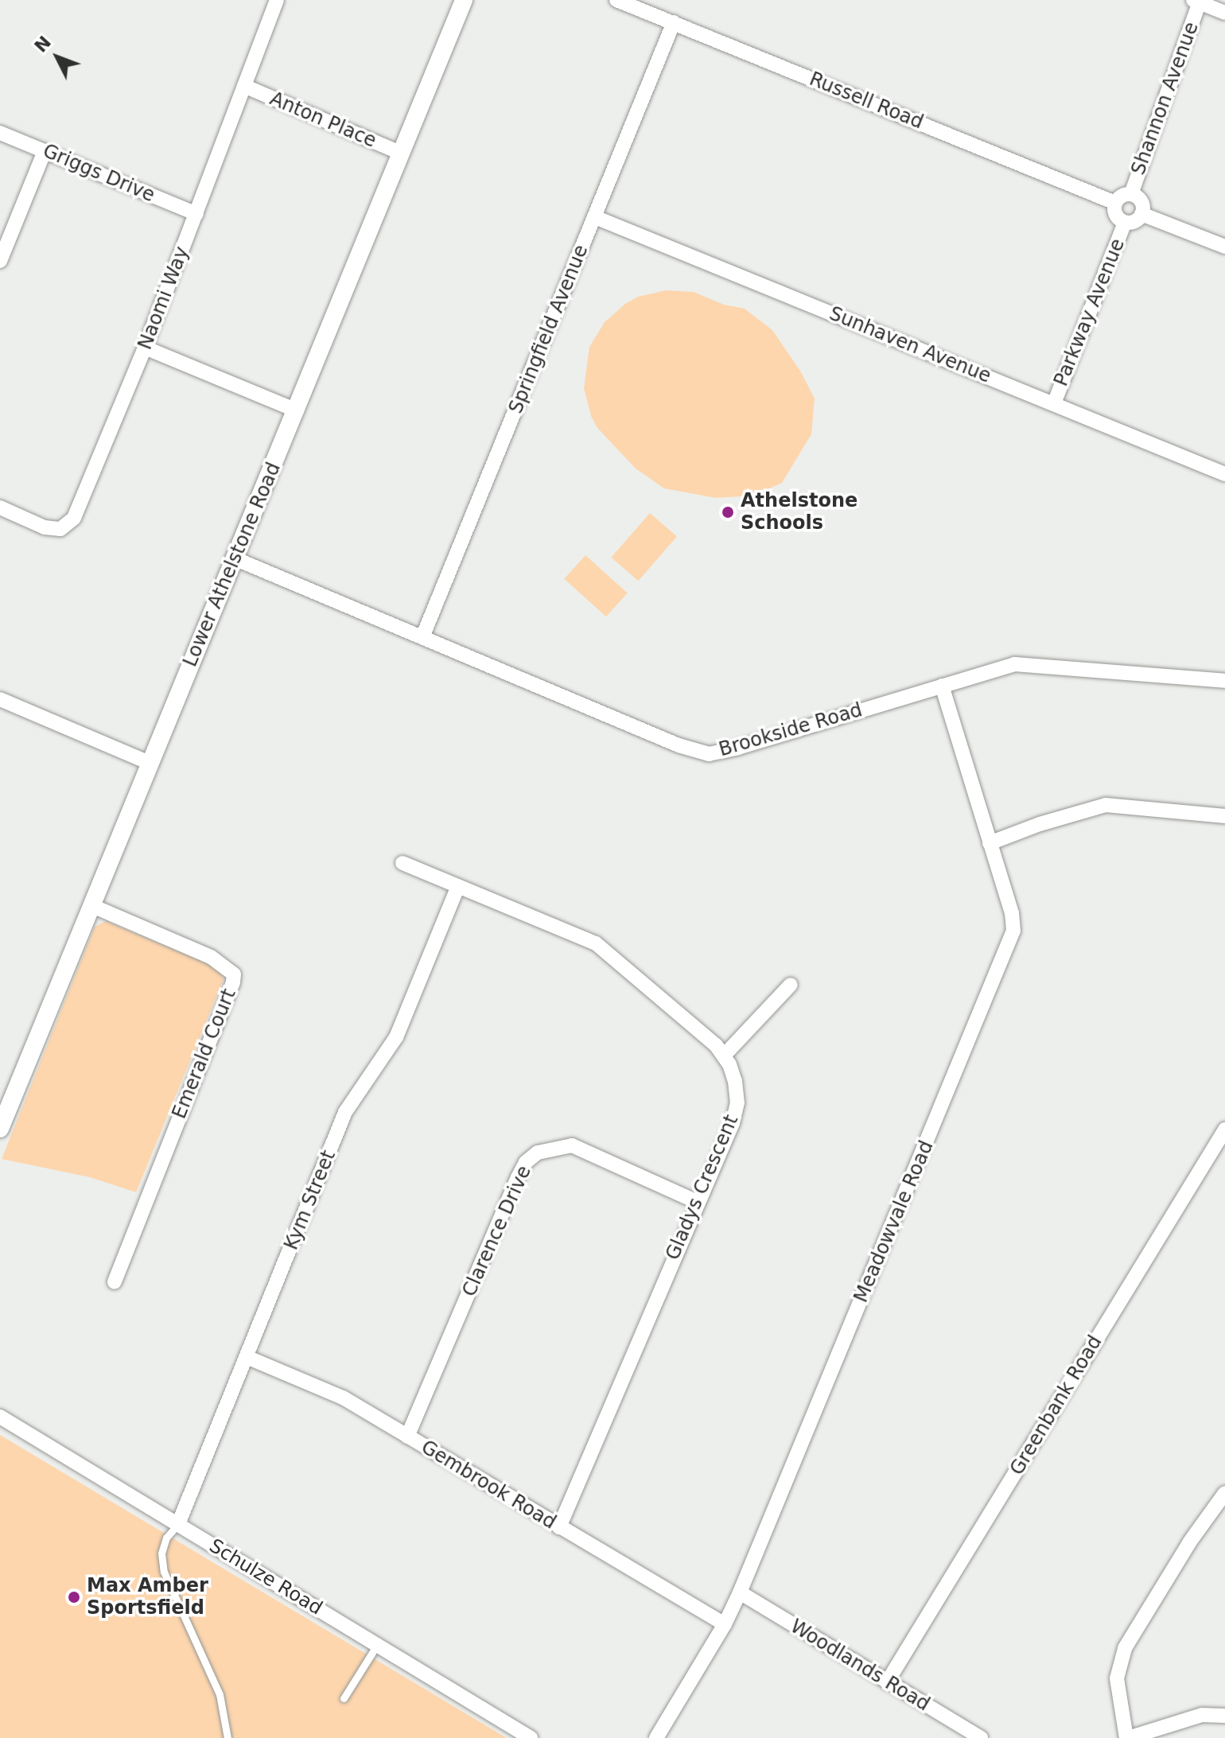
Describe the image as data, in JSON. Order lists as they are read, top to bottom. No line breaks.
{"streets":{"street":["Shannon Avenue","Russell Road","Anton Place","Griggs Drive","Naomi Way","Parkway Avenue","Springfield Avenue","Sunhaven Avenue","Lower Athelstone Road","Brookside Road","Emerald Court","Gladys Crescent","Kym Street","Meadowvale Road","Clarence Drive","Greenbank Road","Gembrook Road","Schulze Road","Woodlands Road"]},"crossings":[["Shannon Avenue","Russell Road"],["Shannon Avenue","Parkway Avenue"],["Russell Road","Parkway Avenue"],["Russell Road","Springfield Avenue"],["Anton Place","Naomi Way"],["Anton Place","Lower Athelstone Road"],["Griggs Drive","Naomi Way"],["Parkway Avenue","Sunhaven Avenue"],["Springfield Avenue","Sunhaven Avenue"],["Springfield Avenue","Brookside Road"],["Lower Athelstone Road","Brookside Road"],["Lower Athelstone Road","Emerald Court"],["Brookside Road","Meadowvale Road"],["Gladys Crescent","Kym Street"],["Gladys Crescent","Clarence Drive"],["Gladys Crescent","Gembrook Road"],["Kym Street","Gembrook Road"],["Kym Street","Schulze Road"],["Meadowvale Road","Gembrook Road"],["Meadowvale Road","Woodlands Road"],["Clarence Drive","Gembrook Road"],["Greenbank Road","Woodlands Road"]],"places":["Athelstone Schools","Max Amber Sportsfield"],"north":"top left"}
